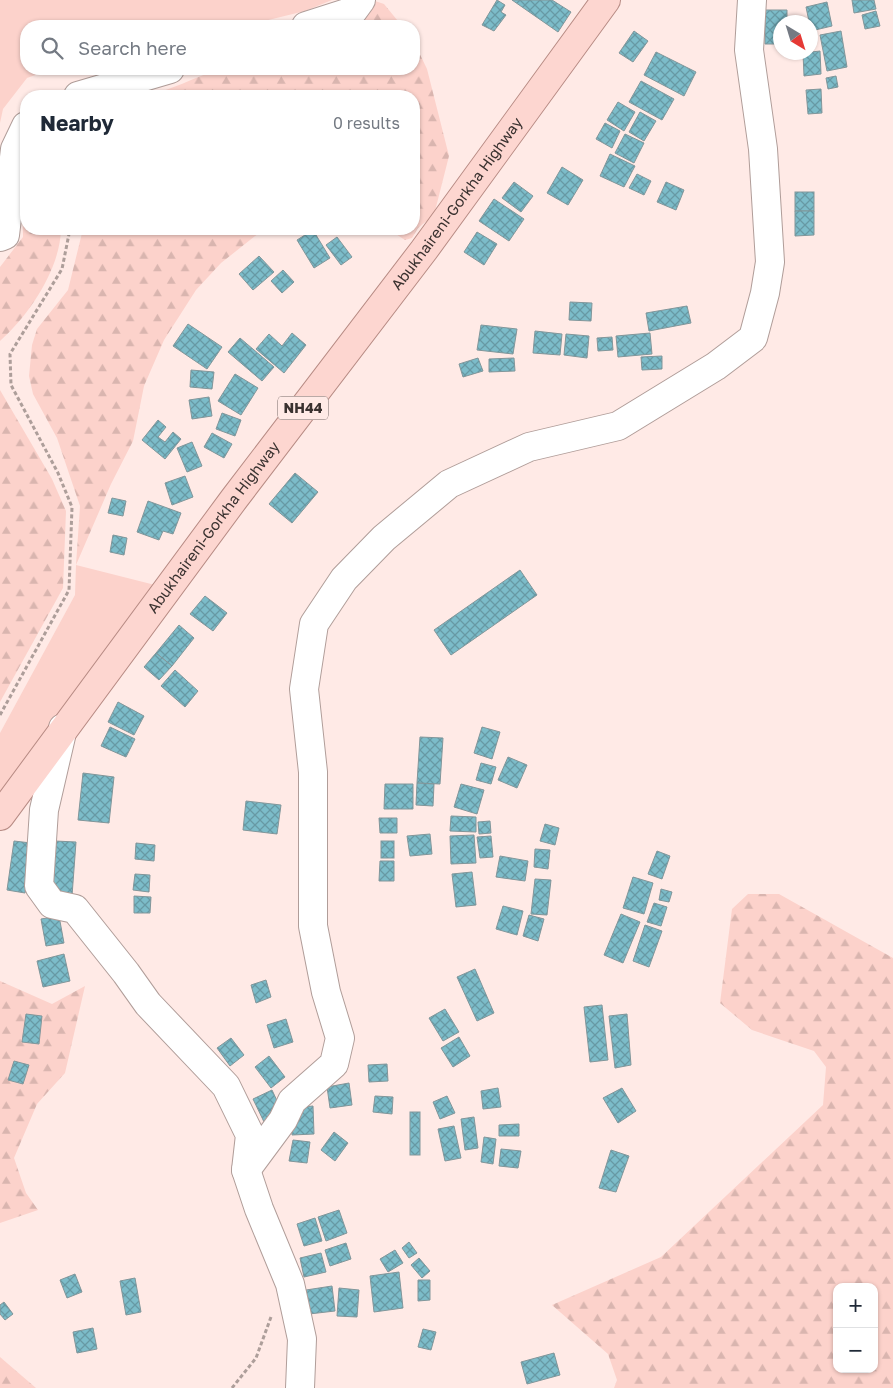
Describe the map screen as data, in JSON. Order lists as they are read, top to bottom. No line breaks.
{"streets":{"main road":["Abukhaireni-Gorkha Highway","NH44"]},"north":"bottom right","page":{"search":"Search here","heading":["Nearby","0 results"],"map_buttons":["+","−"]}}
